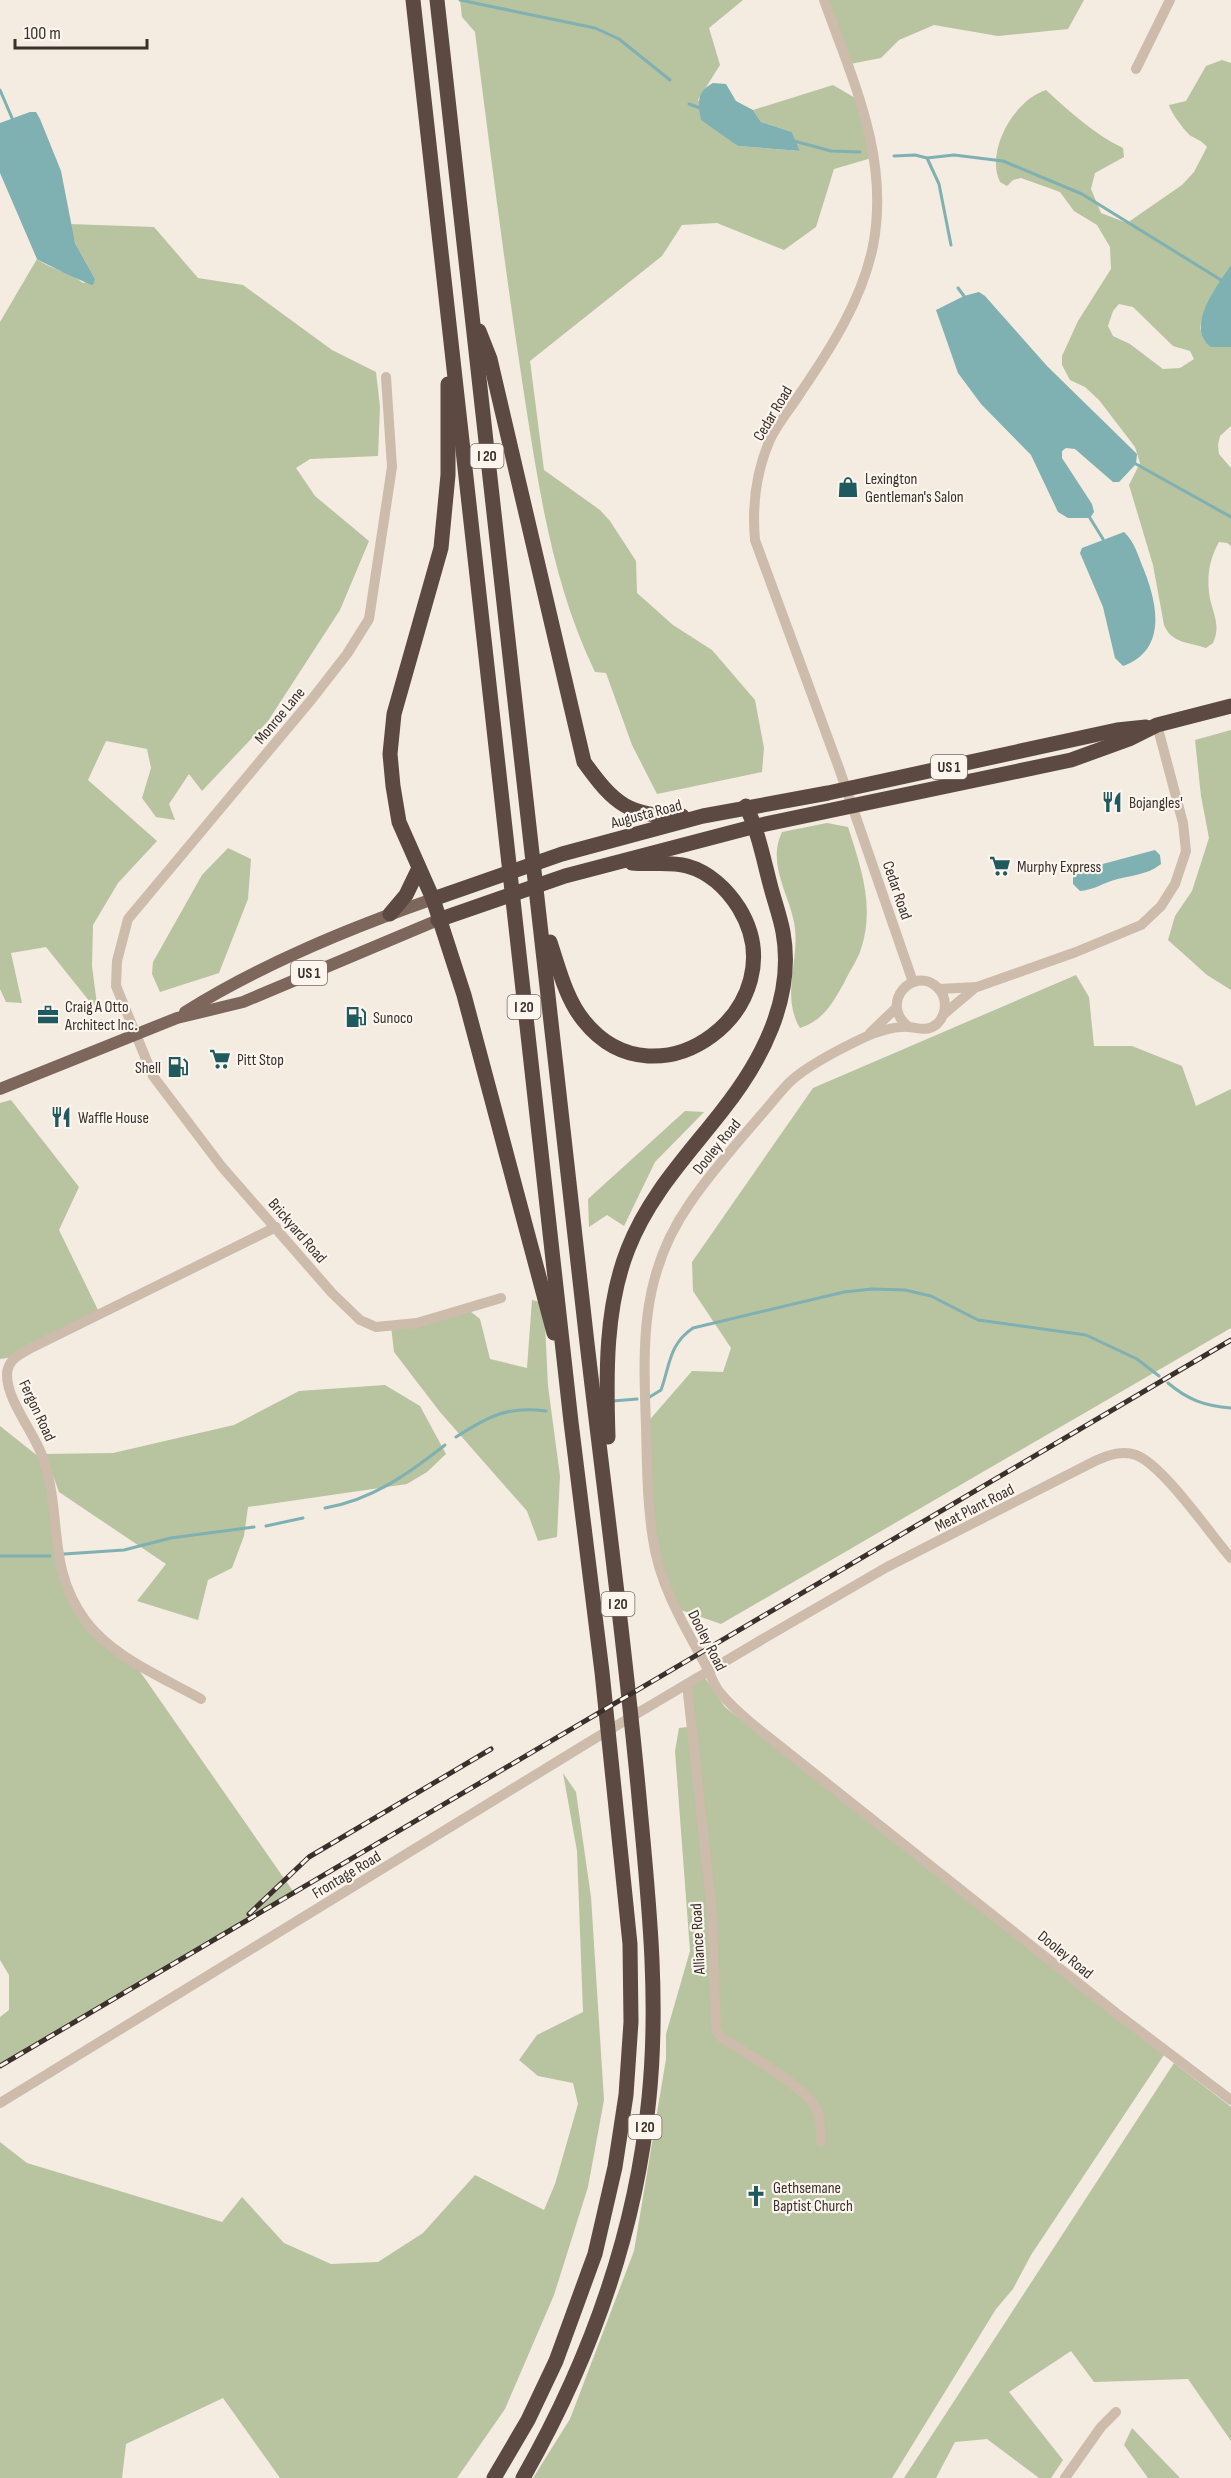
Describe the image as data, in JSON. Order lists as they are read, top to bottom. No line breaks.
{"streets":{"highway":["I 20","US 1","Augusta Road"],"street":["Cedar Road","Monroe Lane","Dooley Road","Brickyard Road","Fergon Road","Meat Plant Road","Frontage Road","Alliance Road"]},"crossings":[["Cedar Road","Dooley Road"],["Monroe Lane","Augusta Road"],["Monroe Lane","Brickyard Road"],["Augusta Road","Brickyard Road"],["Dooley Road","Meat Plant Road"],["Dooley Road","Frontage Road"],["Brickyard Road","Fergon Road"],["Meat Plant Road","Frontage Road"],["Frontage Road","Alliance Road"]],"places":{"shop":["Lexington Gentleman's Salon"],"restaurant":["Bojangles'","Waffle House"],"supermarket":["Murphy Express","Pitt Stop"],"office":["Craig A Otto Architect Inc."],"fuel station":["Sunoco","Shell"],"church":["Gethsemane Baptist Church"]},"scale_bar":"100 m"}
